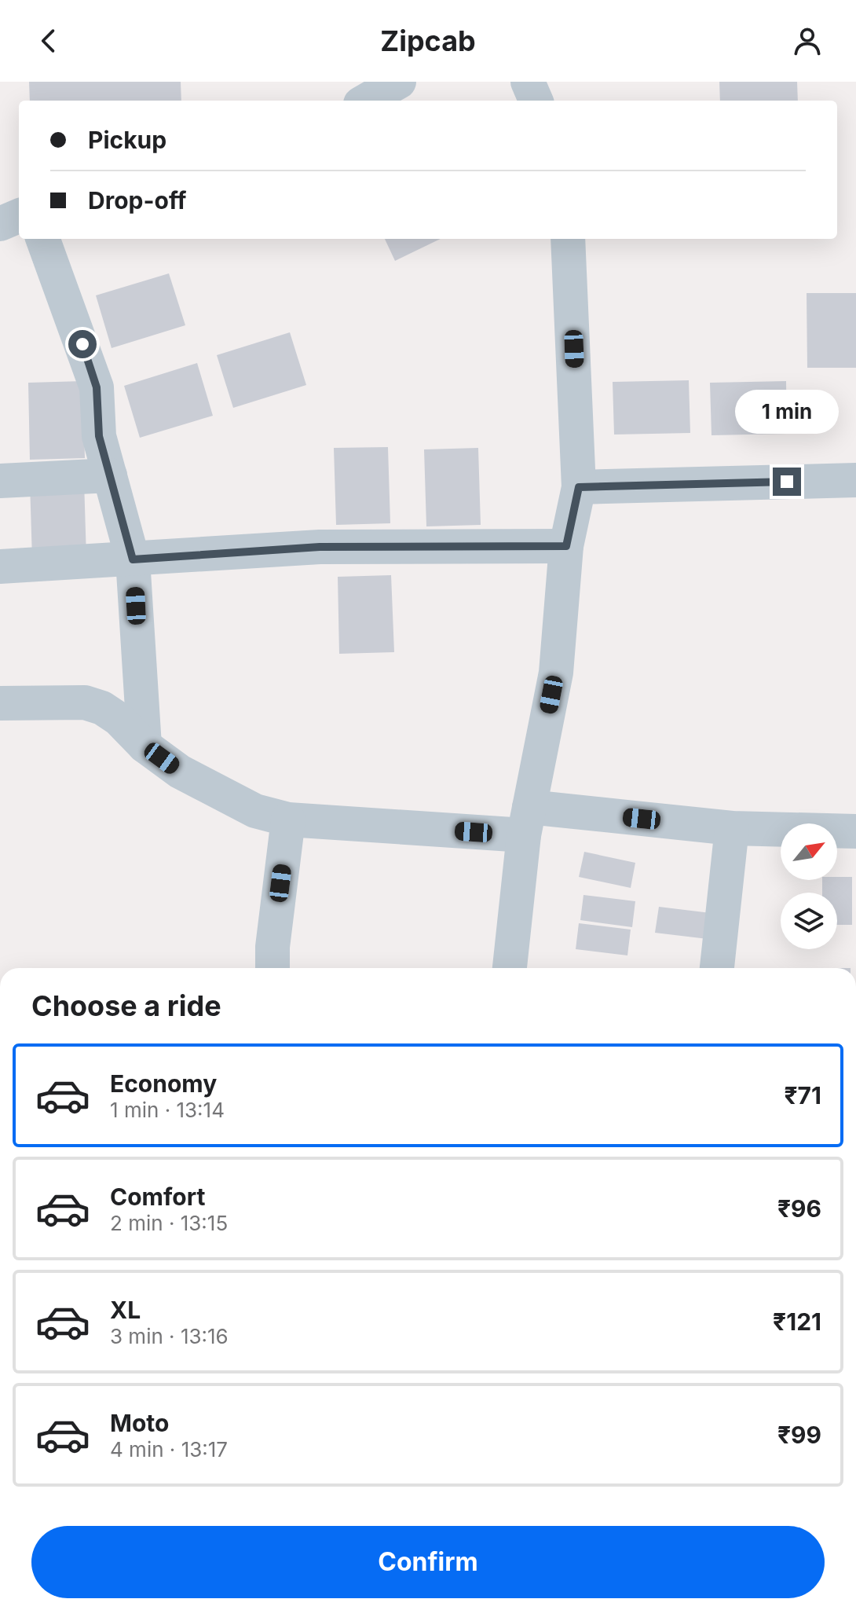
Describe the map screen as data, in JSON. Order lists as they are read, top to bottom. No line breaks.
{"north":"top right","page":{"header":"Zipcab","banner":["Pickup","Drop-off"],"bubble":"1 min","heading":"Choose a ride","list":[{"name":"Economy","note":"1 min · 13:14","value":"₹71"},{"name":"Comfort","note":"2 min · 13:15","value":"₹96"},{"name":"XL","note":"3 min · 13:16","value":"₹121"},{"name":"Moto","note":"4 min · 13:17","value":"₹99"}],"buttons":"Confirm"}}
